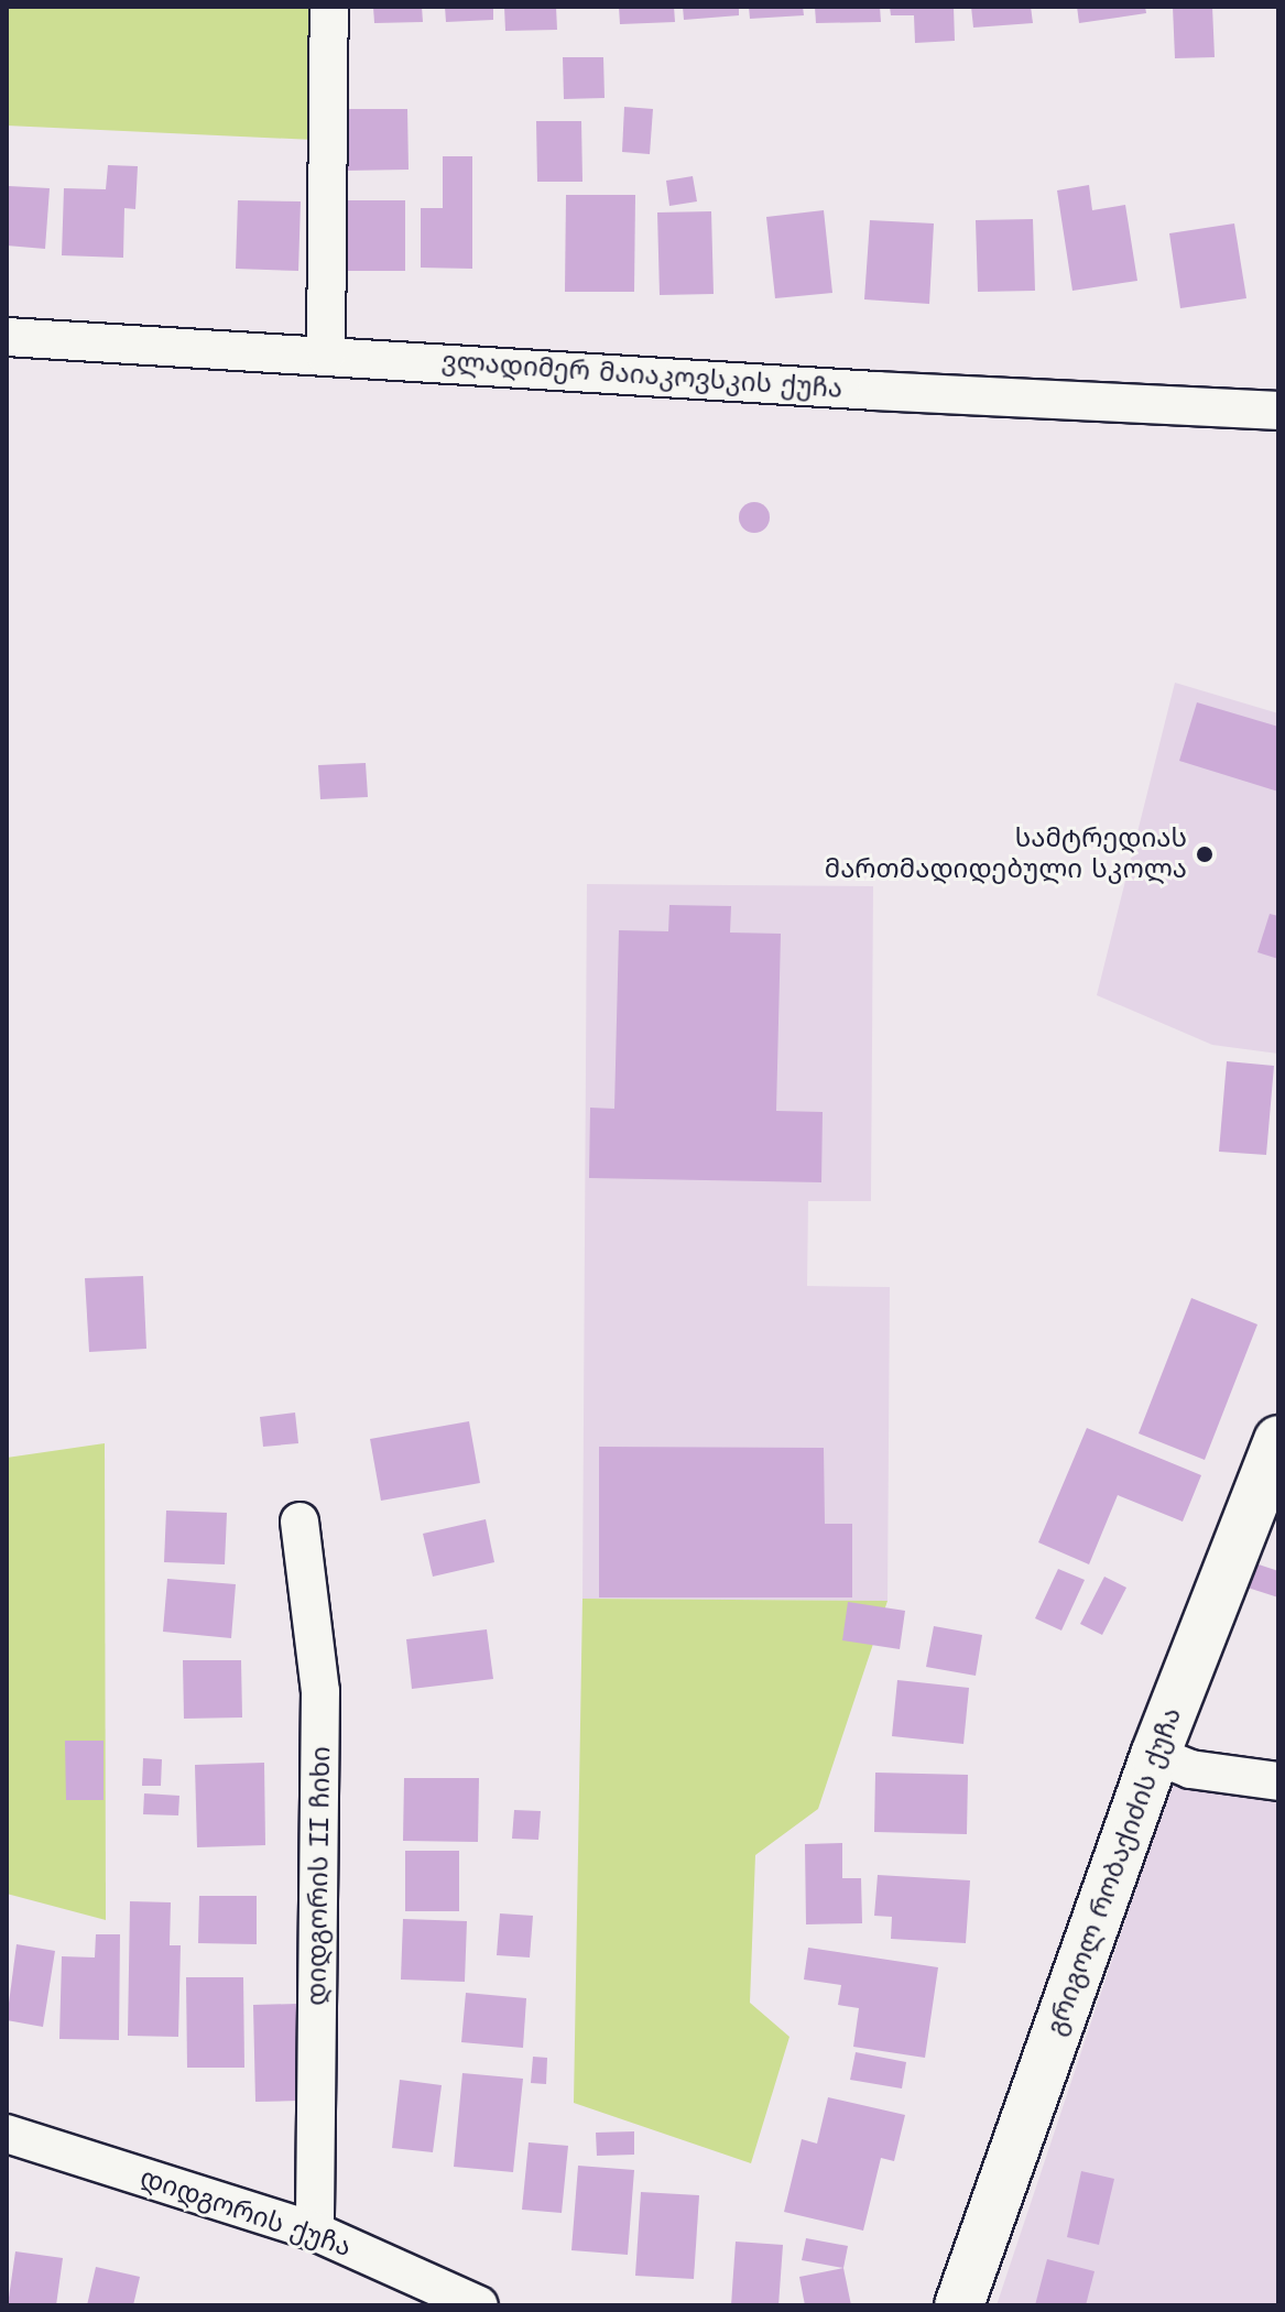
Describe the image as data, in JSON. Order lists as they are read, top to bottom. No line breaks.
{"streets":{"street":["ვლადიმერ მაიაკოვსკის ქუჩა","გრიგოლ რობაქიძის ქუჩა","დიდგორის II ჩიხი","დიდგორის ქუჩა"]},"crossings":[["დიდგორის II ჩიხი","დიდგორის ქუჩა"]],"places":["სამტრედიას მართმადიდებული სკოლა"]}
